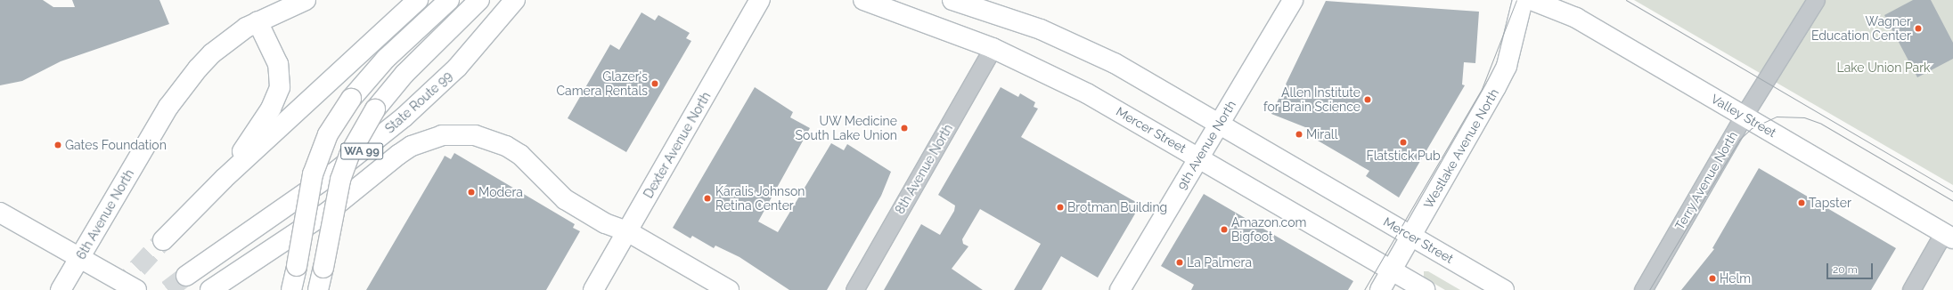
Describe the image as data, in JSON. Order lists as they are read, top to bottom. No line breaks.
{"streets":{"main road":["State Route 99","Valley Street","Mercer Street","Dexter Avenue North","9th Avenue North","Westlake Avenue North","WA 99","6th Avenue North"],"street":["8th Avenue North","Terry Avenue North"]},"crossings":[["Valley Street","Terry Avenue North"],["Mercer Street","9th Avenue North"],["Mercer Street","Westlake Avenue North"],["Mercer Street","8th Avenue North"]],"parks":["Lake Union Park"],"places":["Wagner Education Center","Glazer's Camera Rentals","Allen Institute for Brain Science","UW Medicine South Lake Union","Mirall","Flatstick Pub","Gates Foundation","Modera","Karalis Johnson Retina Center","Tapster","Brotman Building","Amazon.com Bigfoot","La Palmera","Helm"],"scale_bar":"20 m"}
